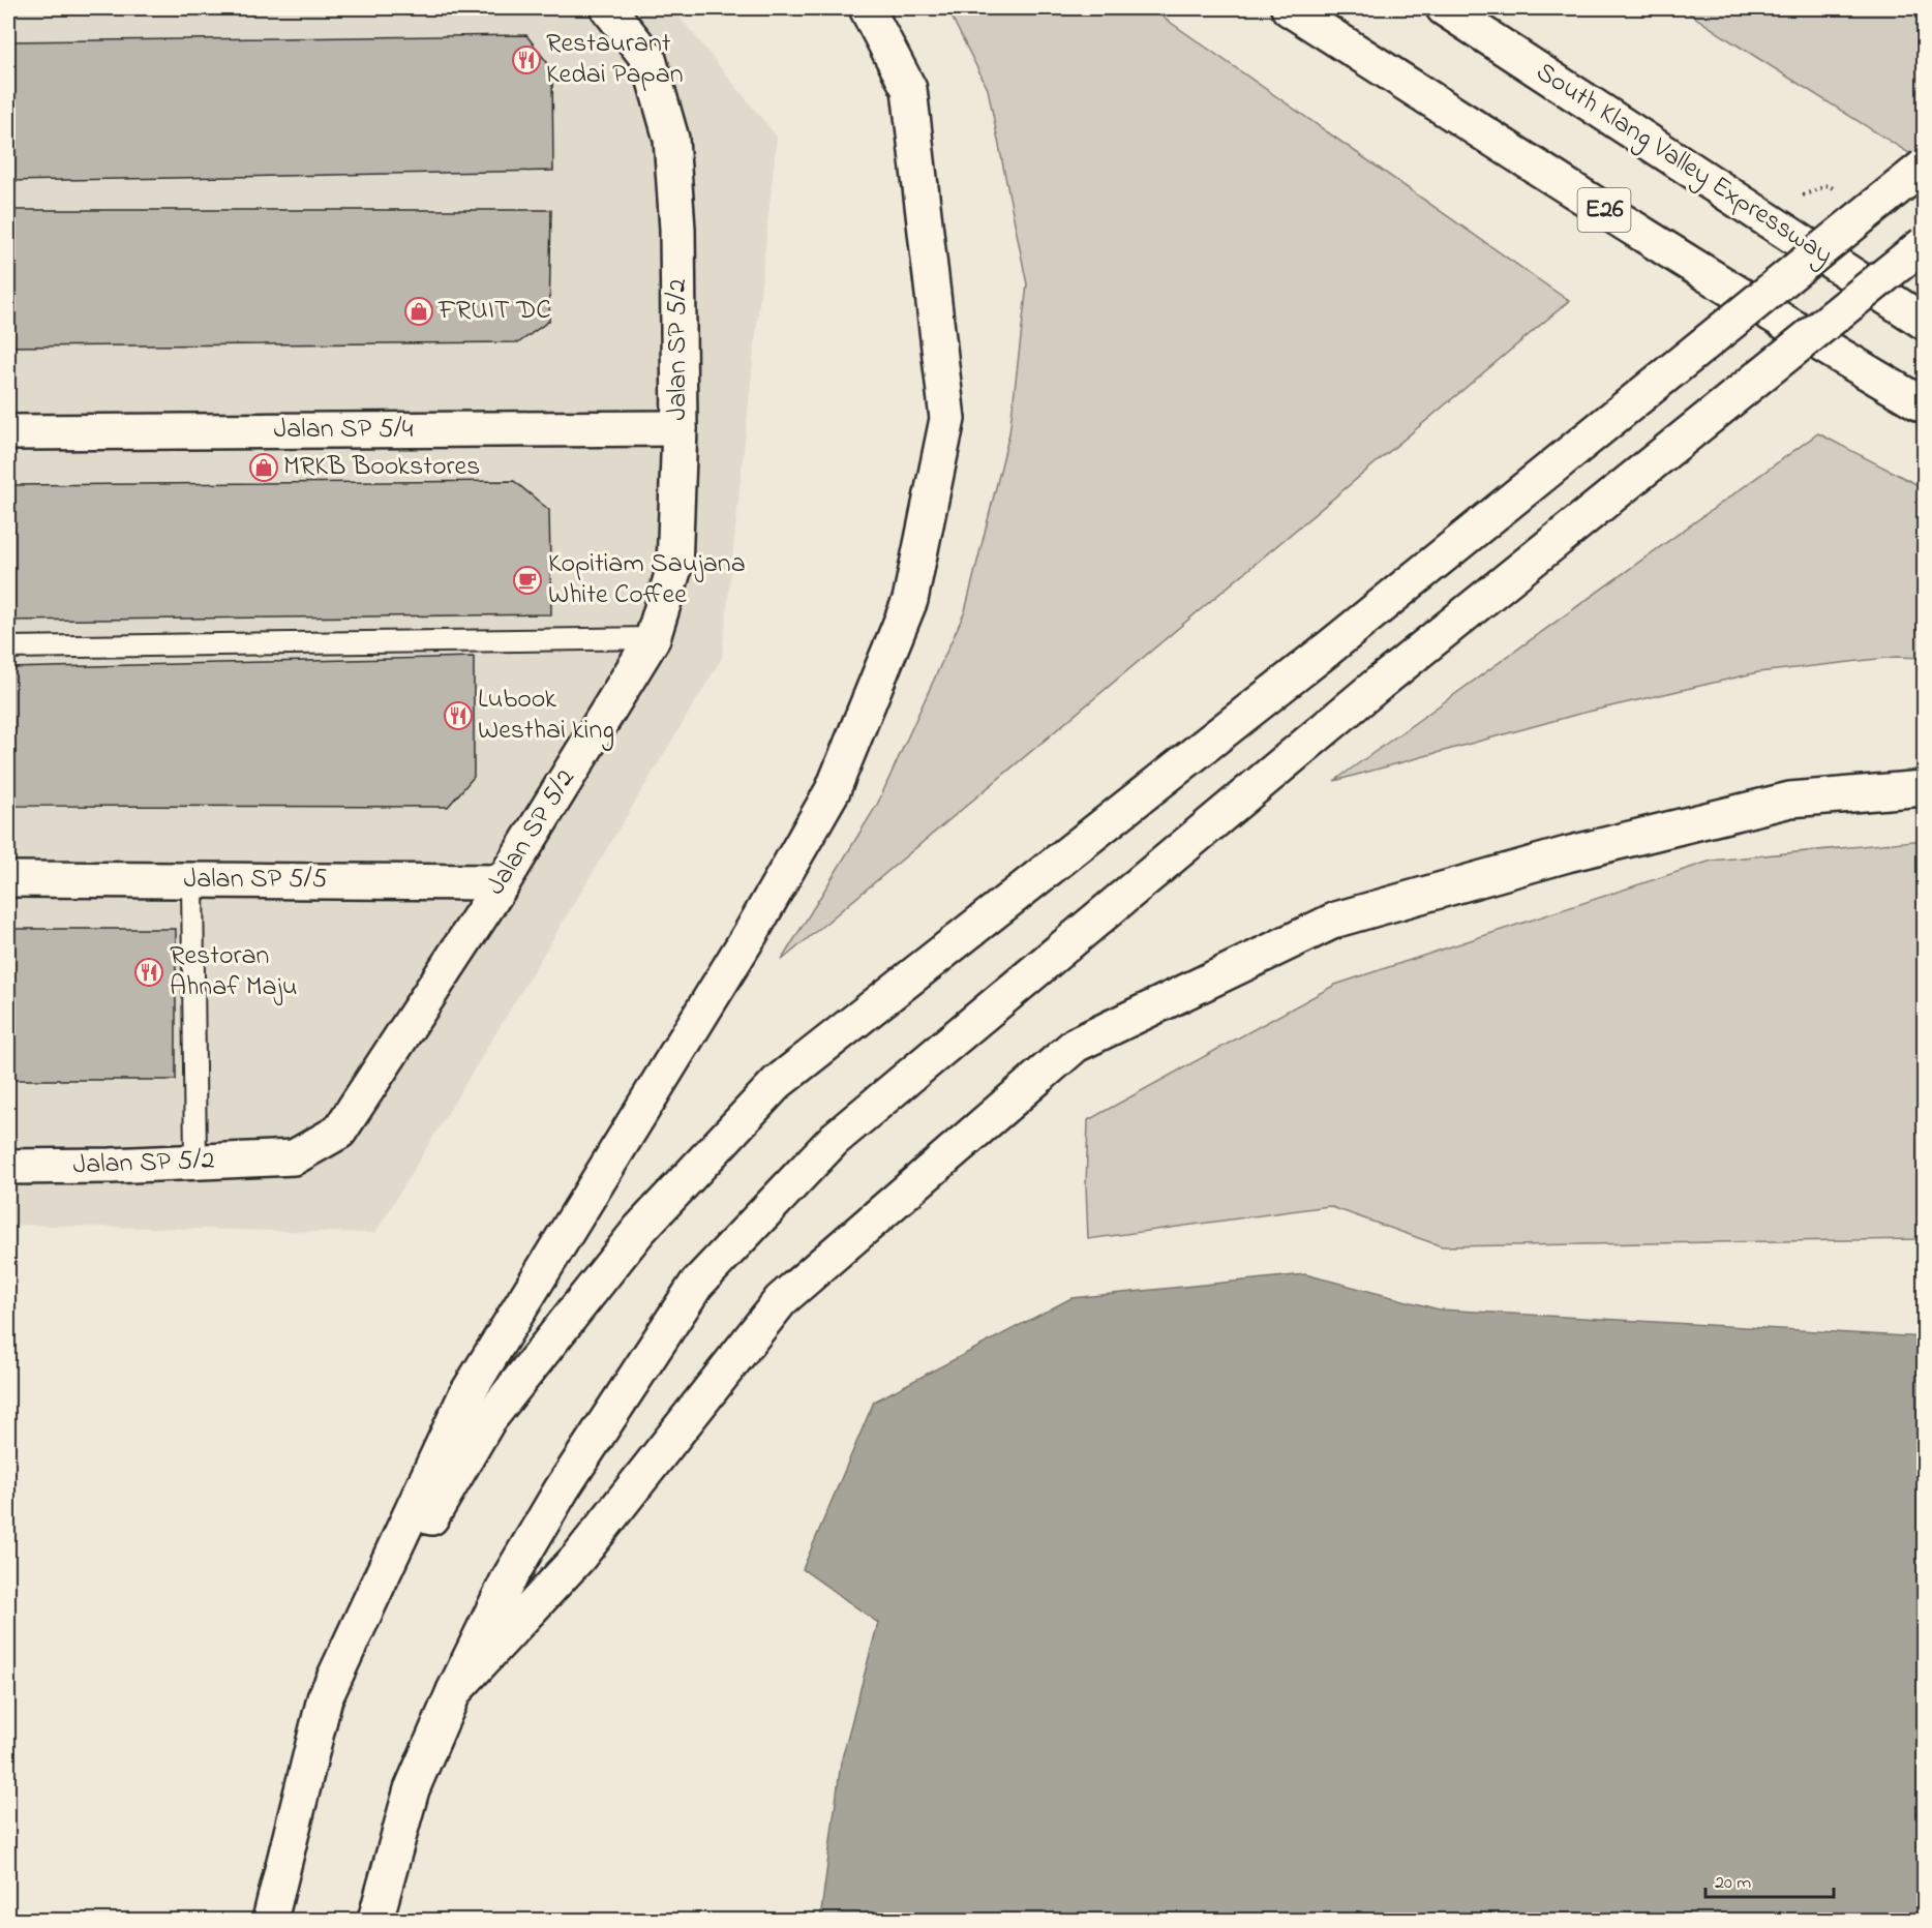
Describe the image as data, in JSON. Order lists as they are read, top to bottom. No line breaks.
{"streets":{"main road":["South Klang Valley Expressway","E26","Jalan SP 5/2","Jalan SP 5/4","Jalan SP 5/5"]},"crossings":[["Jalan SP 5/2","Jalan SP 5/4"],["Jalan SP 5/2","Jalan SP 5/5"]],"places":{"restaurant":["Restaurant Kedai Papan","Lubook Westhai king","Restoran Ahnaf Maju"],"shop":["FRUIT DC","MRKB Bookstores"],"cafe":["Kopitiam Saujana White Coffee"]},"scale_bar":"20 m"}
